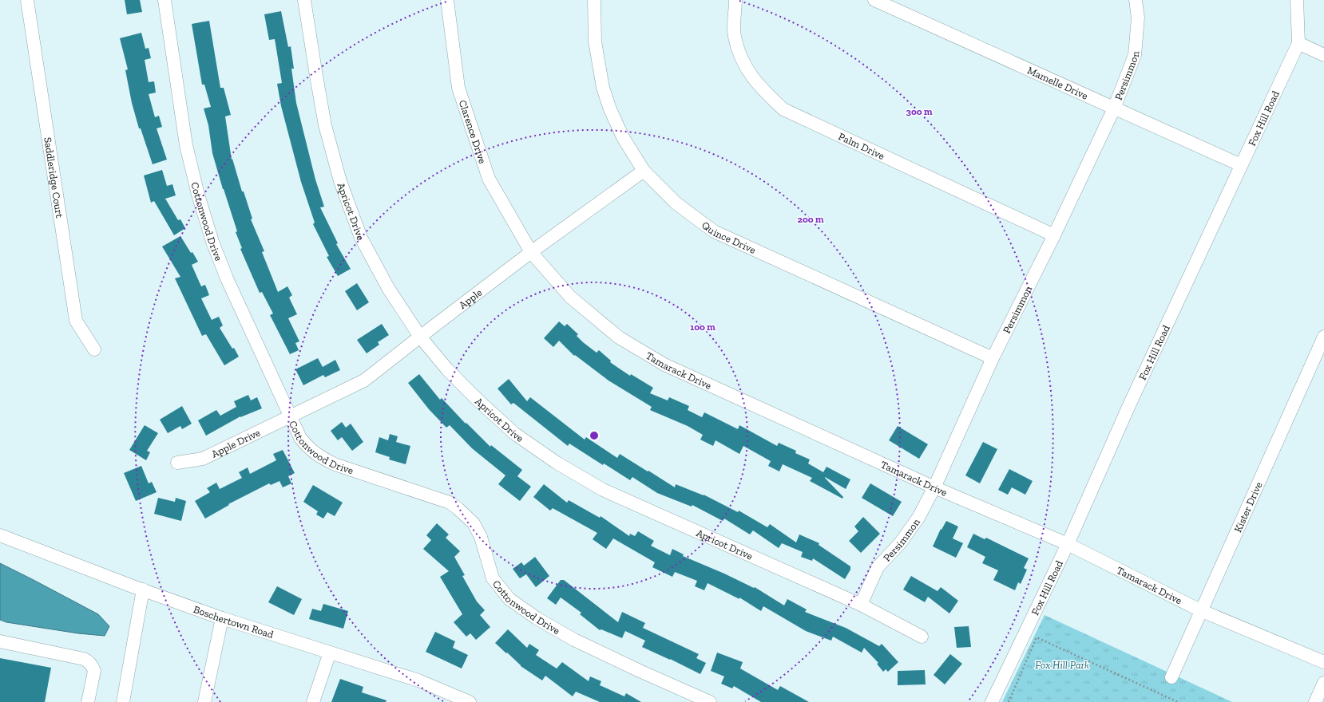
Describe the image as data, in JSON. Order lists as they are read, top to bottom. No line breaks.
{"streets":{"street":["Persimmon","Mamelle Drive","Fox Hill Road","Clarence Drive","Palm Drive","Saddleridge Court","Apricot Drive","Cottonwood Drive","Quince Drive","Apple","Tamarack Drive","Apple Drive","Kister Drive","Boschertown Road"]},"crossings":[["Persimmon","Mamelle Drive"],["Persimmon","Palm Drive"],["Persimmon","Apricot Drive"],["Persimmon","Quince Drive"],["Persimmon","Tamarack Drive"],["Mamelle Drive","Fox Hill Road"],["Fox Hill Road","Tamarack Drive"],["Clarence Drive","Apple"],["Clarence Drive","Tamarack Drive"],["Apricot Drive","Apple"],["Cottonwood Drive","Apple"],["Cottonwood Drive","Apple Drive"],["Quince Drive","Apple"],["Apple","Tamarack Drive"],["Apple","Apple Drive"],["Tamarack Drive","Kister Drive"]],"parks":["Fox Hill Park"],"rings":["300 m","200 m","100 m"]}
